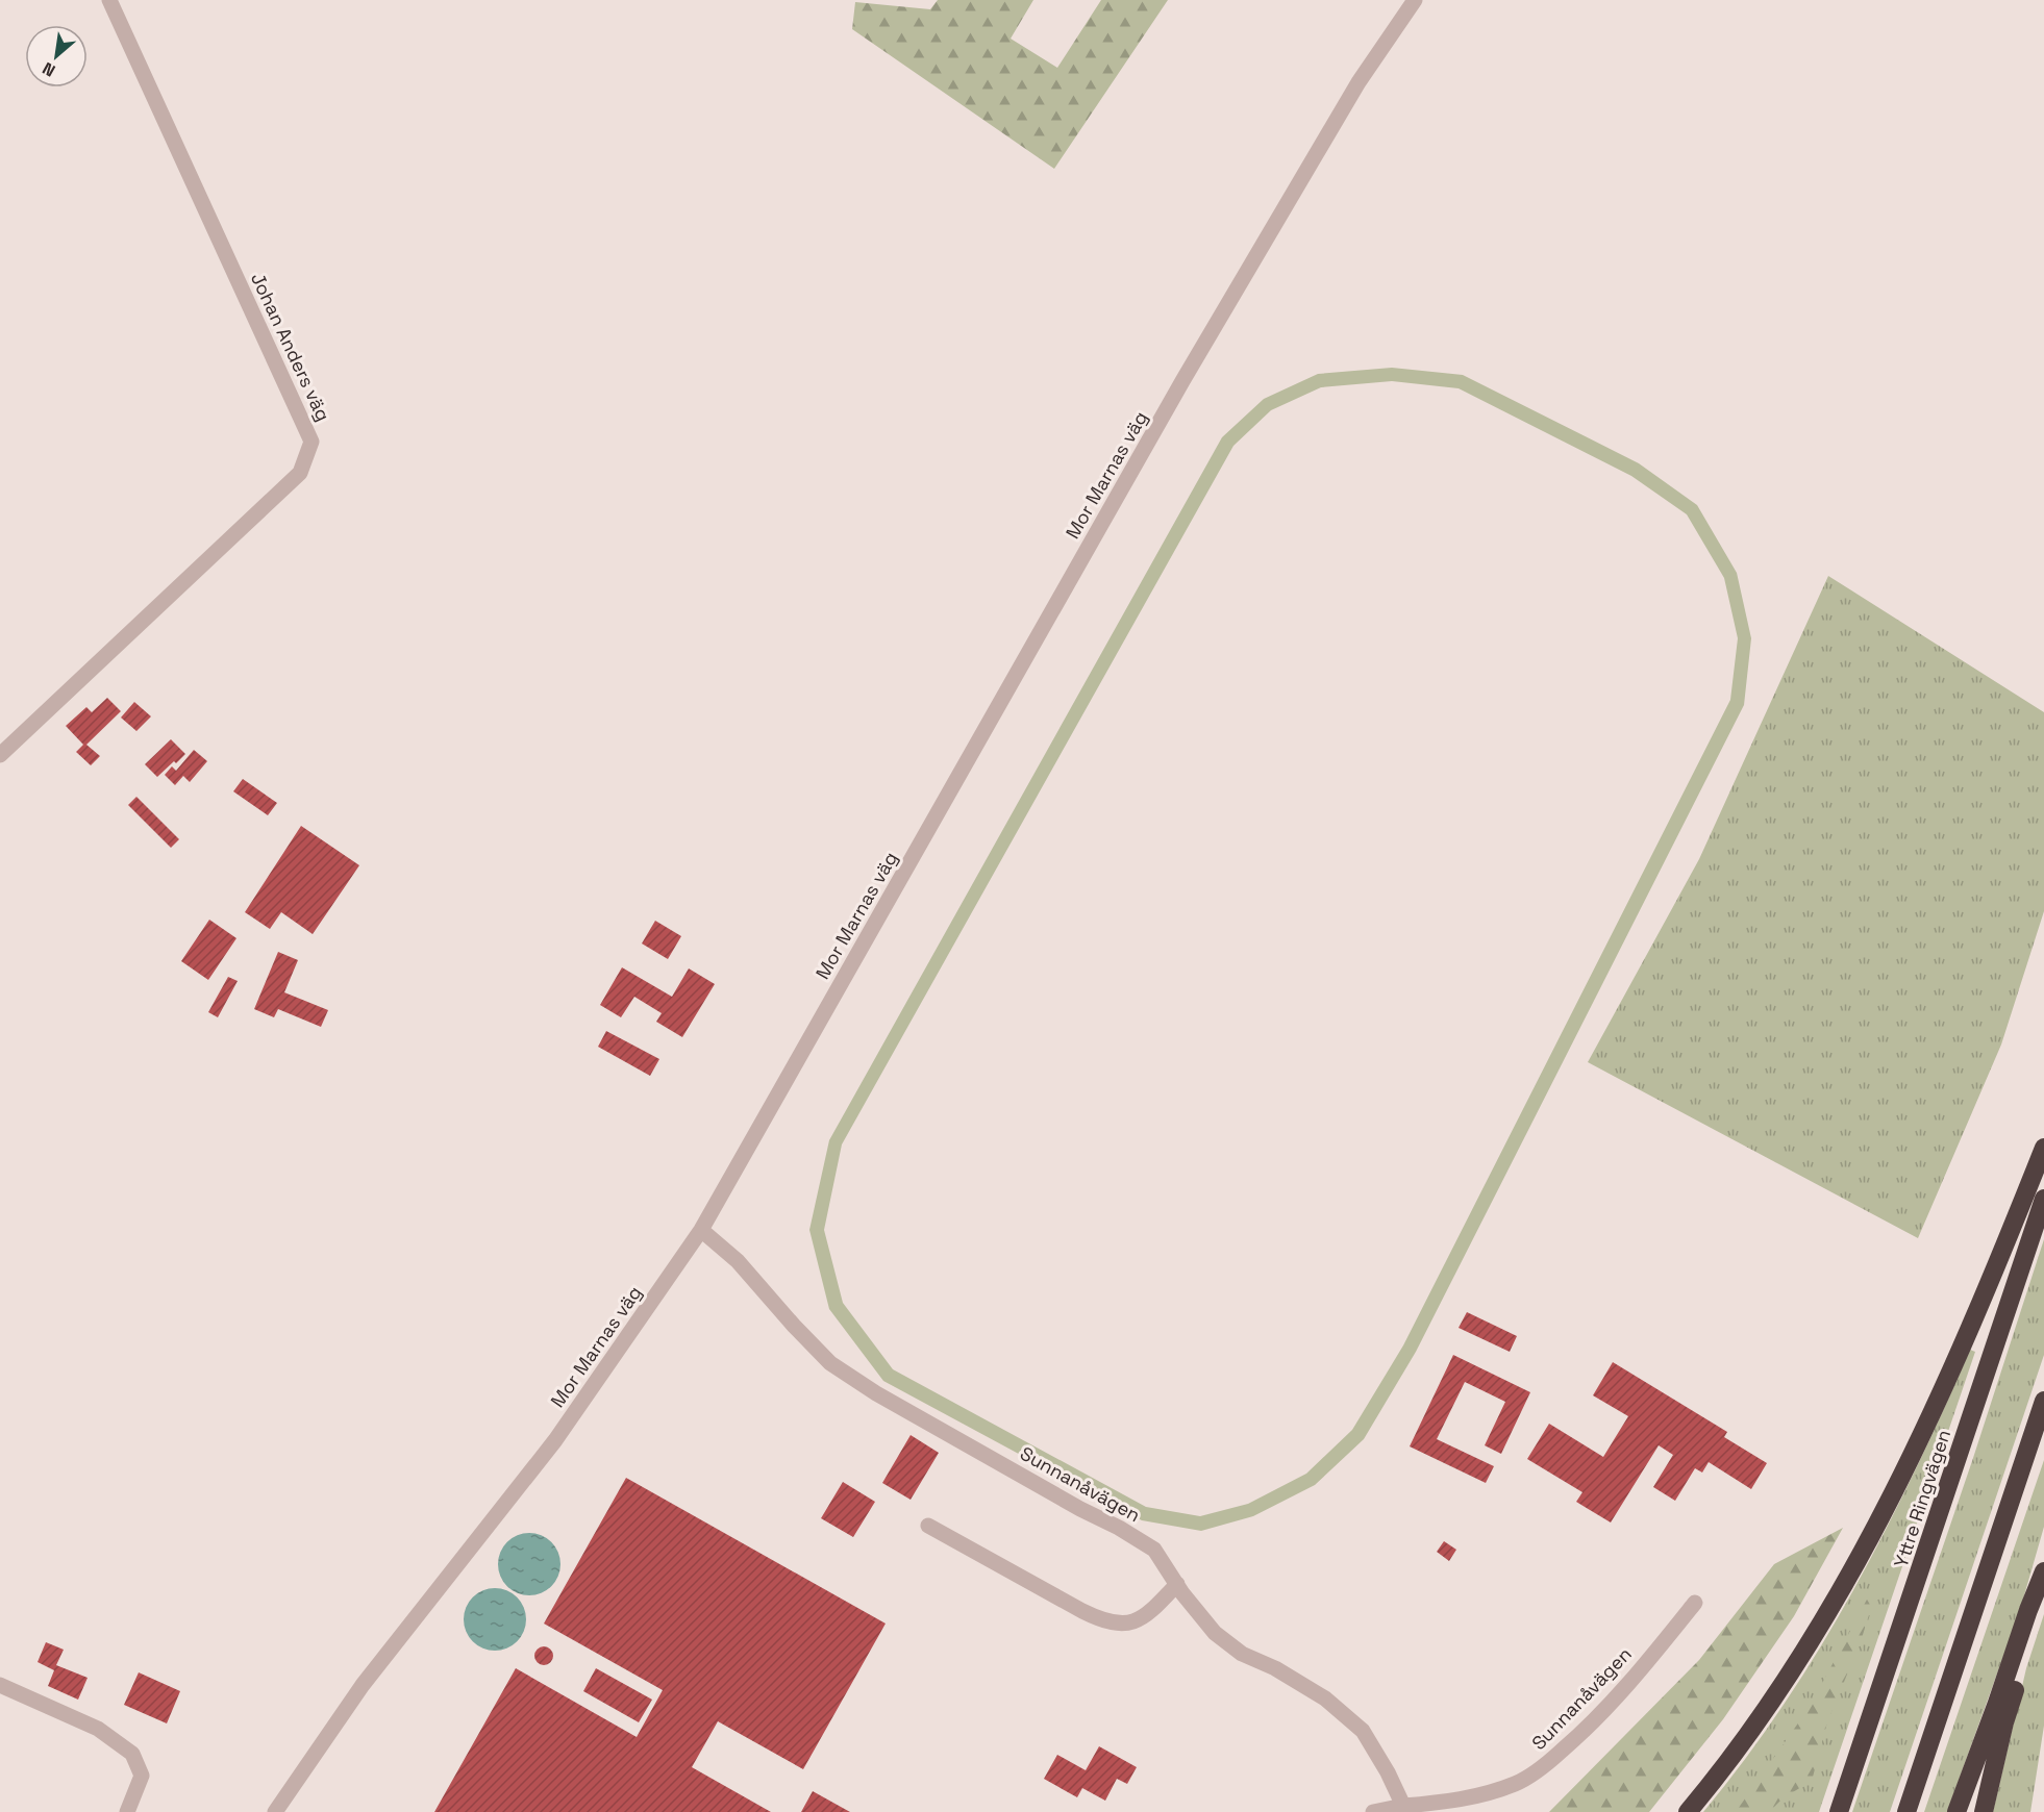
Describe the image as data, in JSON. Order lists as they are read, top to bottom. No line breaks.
{"streets":{"highway":["Yttre Ringvägen"],"street":["Johan Anders väg","Mor Marnas väg","Sunnanåvägen"]},"crossings":[["Mor Marnas väg","Sunnanåvägen"]],"north":"bottom left"}
